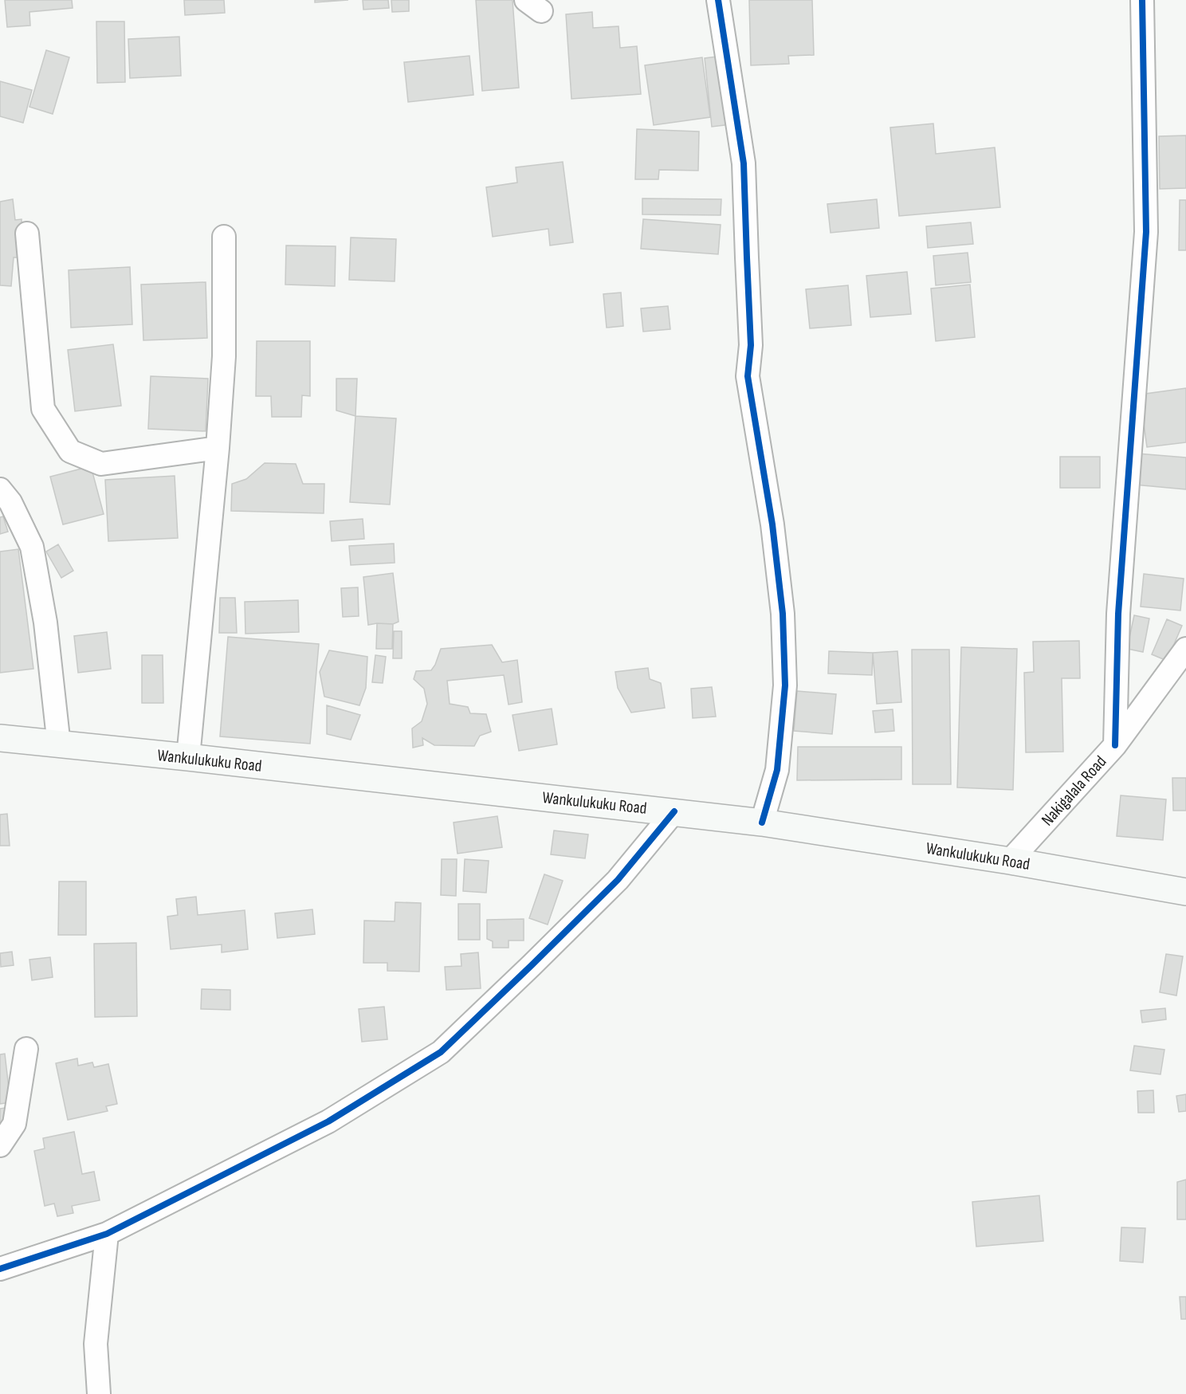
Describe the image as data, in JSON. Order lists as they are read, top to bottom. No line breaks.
{"streets":{"main road":["Wankulukuku Road"],"street":["Nakigalala Road"]},"crossings":[["Wankulukuku Road","Nakigalala Road"]]}
